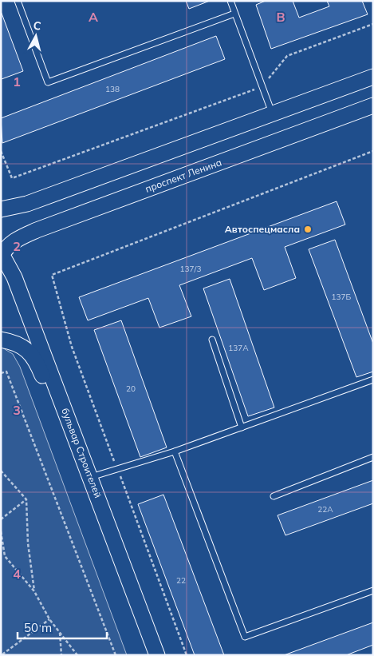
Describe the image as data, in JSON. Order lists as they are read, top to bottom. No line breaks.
{"streets":{"main road":["проспект Ленина","бульвар Строителей"]},"crossings":[["проспект Ленина","бульвар Строителей"]],"places":["Автоспецмасла"],"house_numbers":["138","137/3","137Б","137А","20","22А","22"],"scale_bar":"50 m","north":"top","grid":{"columns":["A","B"],"rows":["1","2","3","4"]}}
